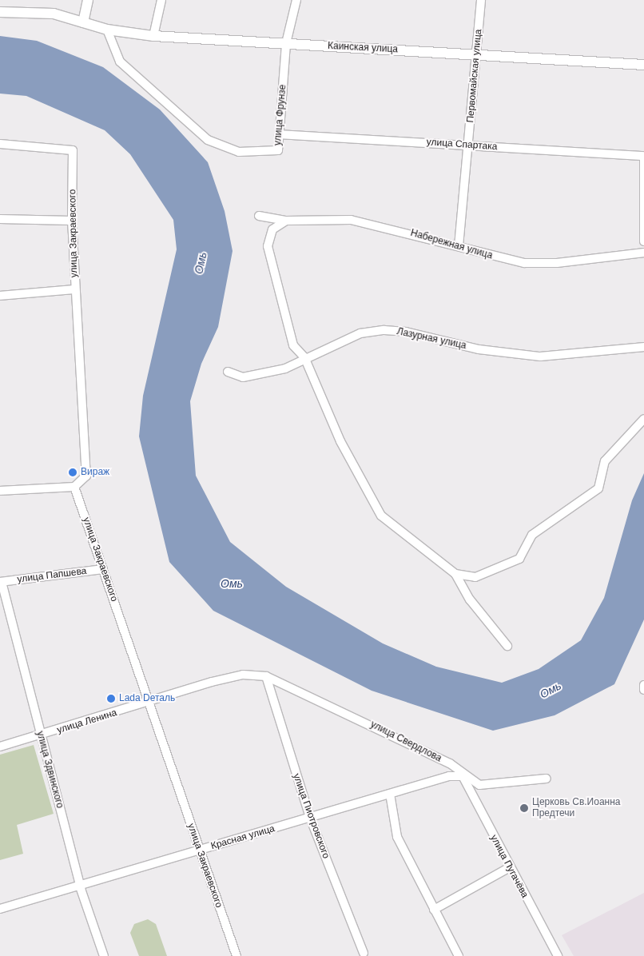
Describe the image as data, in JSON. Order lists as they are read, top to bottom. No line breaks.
{"streets":{"main road":["Каинская улица"],"street":["Первомайская улица","улица Фрунзе","улица Спартака","улица Закраевского","Набережная улица","Лазурная улица","улица Папшева","улица Ленина","улица Свердлова","улица Здвинского","улица Пиотровского","Красная улица","улица Пугачёва"]},"crossings":[["Каинская улица","Первомайская улица"],["Каинская улица","улица Фрунзе"],["Первомайская улица","улица Спартака"],["Первомайская улица","Набережная улица"],["улица Фрунзе","улица Спартака"],["улица Закраевского","улица Папшева"],["улица Закраевского","улица Ленина"],["улица Закраевского","Красная улица"],["улица Папшева","улица Здвинского"],["улица Ленина","улица Свердлова"],["улица Ленина","улица Здвинского"],["улица Ленина","улица Пиотровского"],["улица Свердлова","улица Пиотровского"],["улица Свердлова","Красная улица"],["улица Свердлова","улица Пугачёва"],["улица Здвинского","Красная улица"],["улица Пиотровского","Красная улица"],["Красная улица","улица Пугачёва"]],"water":["Омь"],"places":["Вираж","Lada Dеталь","Церковь Св.Иоанна Предтечи"]}
